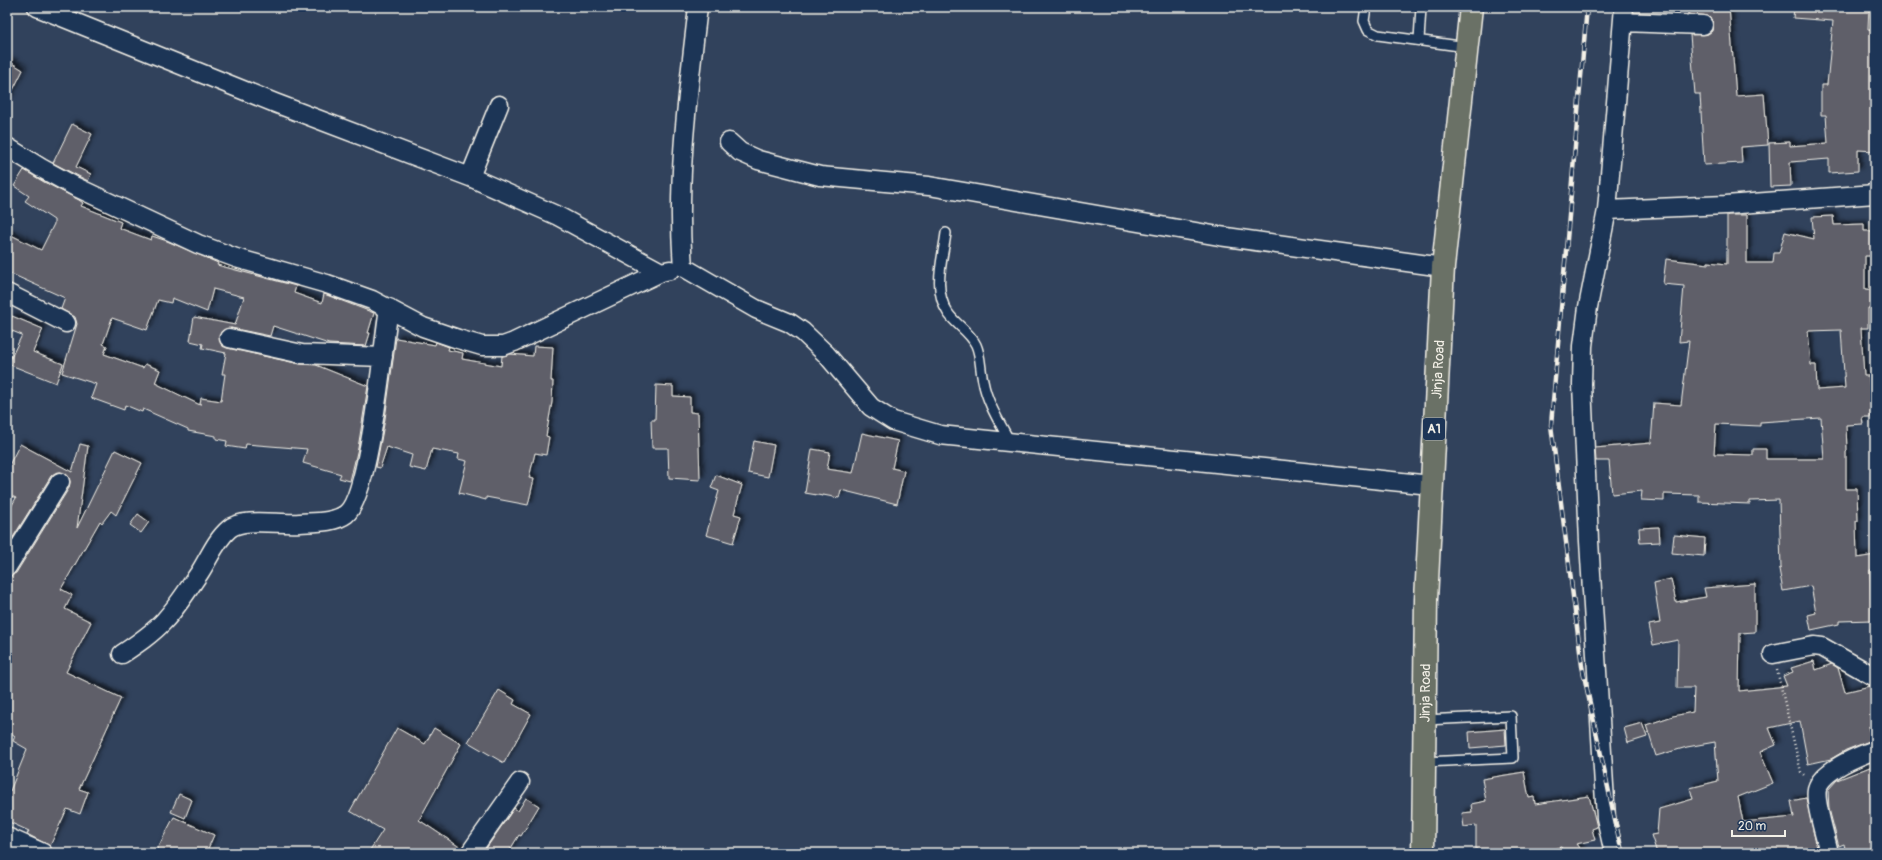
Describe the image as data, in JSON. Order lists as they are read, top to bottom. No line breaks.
{"streets":{"highway":["Jinja Road","A1"]},"scale_bar":"20 m"}
